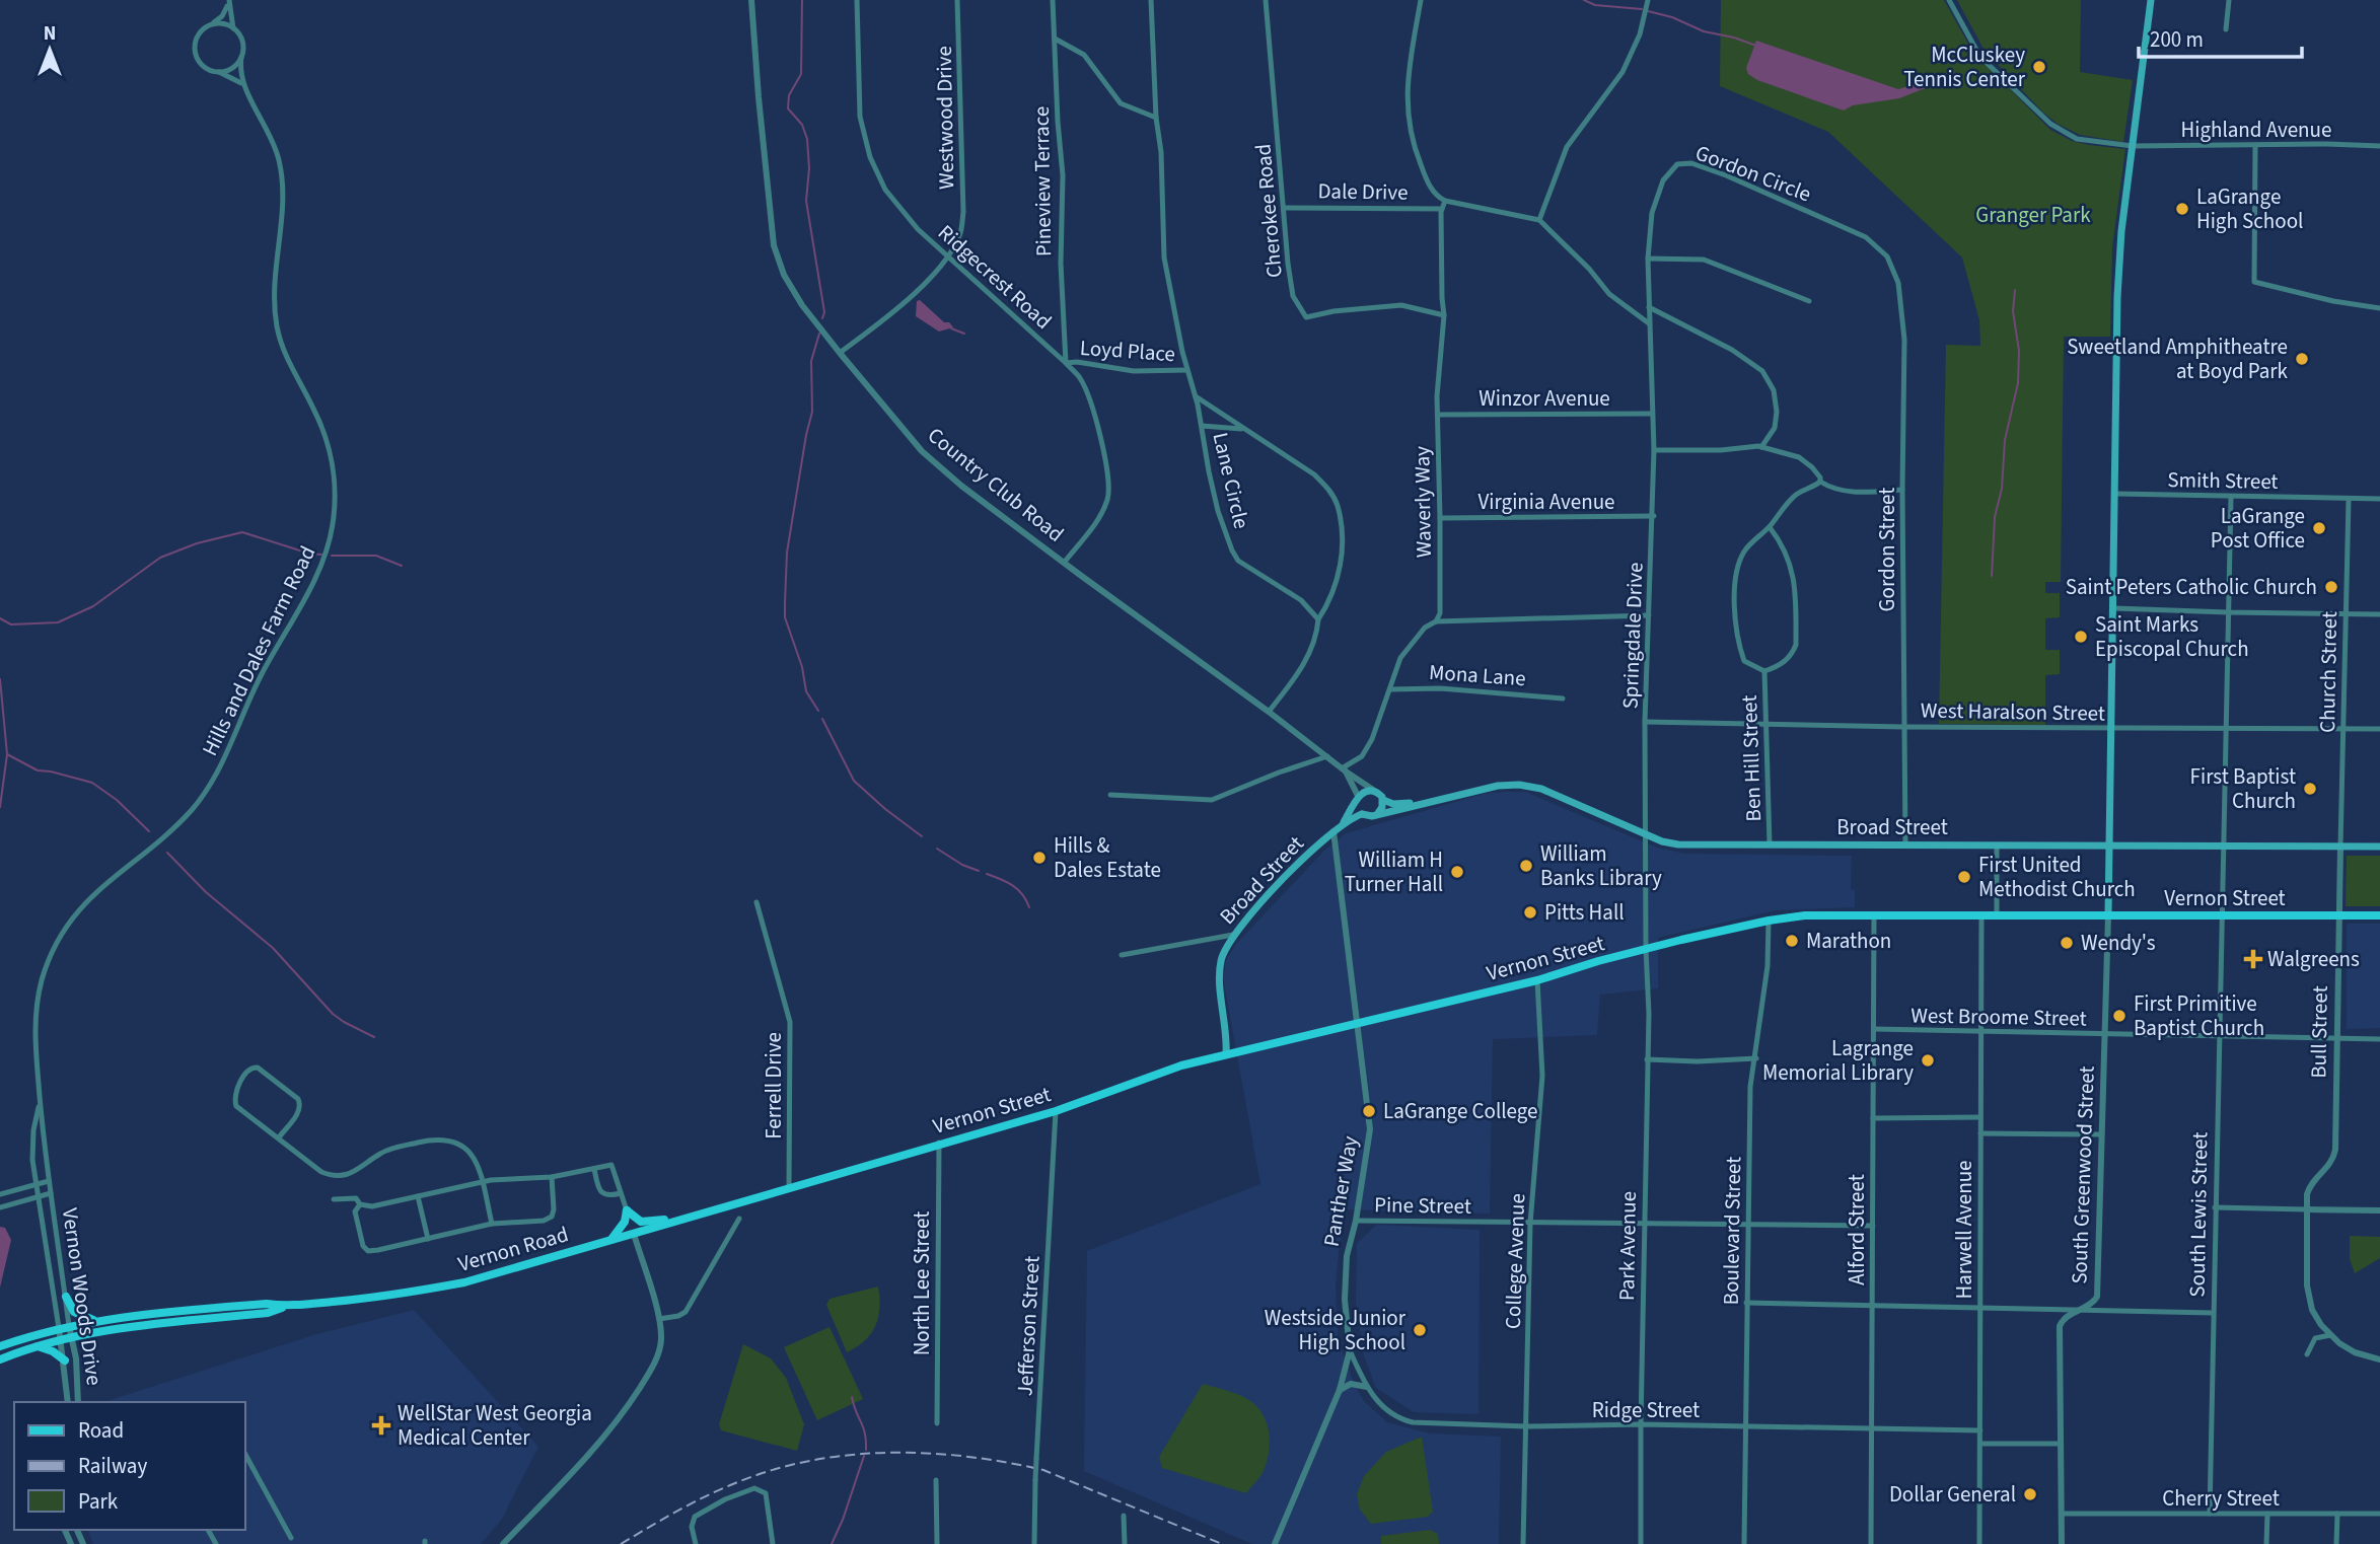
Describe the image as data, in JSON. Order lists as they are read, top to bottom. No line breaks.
{"streets":{"main road":["Broad Street","Vernon Street","Vernon Road"],"street":["Westwood Drive","Highland Avenue","Gordon Circle","Pineview Terrace","Dale Drive","Cherokee Road","Ridgecrest Road","Loyd Place","Winzor Avenue","Lane Circle","Smith Street","Country Club Road","Waverly Way","Virginia Avenue","Gordon Street","Springdale Drive","Hills and Dales Farm Road","Church Street","Mona Lane","West Haralson Street","Ben Hill Street","West Broome Street","Bull Street","Ferrell Drive","South Greenwood Street","Panther Way","Pine Street","South Lewis Street","Alford Street","Harwell Avenue","Boulevard Street","Park Avenue","College Avenue","North Lee Street","Vernon Woods Drive","Jefferson Street","Ridge Street","Cherry Street"]},"crossings":[["Westwood Drive","Ridgecrest Road"],["Westwood Drive","Country Club Road"],["Gordon Circle","Gordon Street"],["Gordon Circle","Springdale Drive"],["Pineview Terrace","Ridgecrest Road"],["Pineview Terrace","Loyd Place"],["Dale Drive","Cherokee Road"],["Dale Drive","Waverly Way"],["Cherokee Road","Waverly Way"],["Ridgecrest Road","Loyd Place"],["Ridgecrest Road","Country Club Road"],["Loyd Place","Lane Circle"],["Winzor Avenue","Waverly Way"],["Winzor Avenue","Springdale Drive"],["Smith Street","Church Street"],["Smith Street","South Lewis Street"],["Country Club Road","Broad Street"],["Waverly Way","Virginia Avenue"],["Virginia Avenue","Springdale Drive"],["Gordon Street","West Haralson Street"],["Gordon Street","Broad Street"],["Springdale Drive","West Haralson Street"],["Springdale Drive","Broad Street"],["Springdale Drive","Vernon Street"],["Springdale Drive","Park Avenue"],["Hills and Dales Farm Road","Vernon Woods Drive"],["Church Street","West Haralson Street"],["Church Street","Broad Street"],["Church Street","Bull Street"],["West Haralson Street","Ben Hill Street"],["West Haralson Street","South Lewis Street"],["Ben Hill Street","Broad Street"],["Broad Street","Vernon Street"],["Broad Street","Bull Street"],["Broad Street","Panther Way"],["Broad Street","South Lewis Street"],["Vernon Street","Bull Street"],["Vernon Street","Ferrell Drive"],["Vernon Street","South Greenwood Street"],["Vernon Street","Panther Way"],["Vernon Street","South Lewis Street"],["Vernon Street","Alford Street"],["Vernon Street","Harwell Avenue"],["Vernon Street","Boulevard Street"],["Vernon Street","Park Avenue"],["Vernon Street","Vernon Road"],["Vernon Street","College Avenue"],["Vernon Street","North Lee Street"],["Vernon Street","Jefferson Street"],["West Broome Street","Bull Street"],["West Broome Street","South Greenwood Street"],["West Broome Street","South Lewis Street"],["West Broome Street","Alford Street"],["West Broome Street","Harwell Avenue"],["South Greenwood Street","Cherry Street"],["Panther Way","Pine Street"],["Panther Way","Ridge Street"],["Pine Street","Alford Street"],["Pine Street","Boulevard Street"],["Pine Street","Park Avenue"],["Pine Street","College Avenue"],["South Lewis Street","Cherry Street"],["Alford Street","Ridge Street"],["Harwell Avenue","Ridge Street"],["Boulevard Street","Ridge Street"],["Park Avenue","Ridge Street"],["Vernon Road","Vernon Woods Drive"],["College Avenue","Ridge Street"]],"parks":["Granger Park"],"places":{"other":["McCluskey Tennis Center","LaGrange High School","Sweetland Amphitheatre at Boyd Park","LaGrange Post Office","Saint Peters Catholic Church","Saint Marks Episcopal Church","First Baptist Church","Hills & Dales Estate","William Banks Library","William H Turner Hall","First United Methodist Church","Pitts Hall","Marathon","Wendy's","First Primitive Baptist Church","Lagrange Memorial Library","LaGrange College","Westside Junior High School","Dollar General"],"health":["Walgreens","WellStar West Georgia Medical Center"]},"legend":["Road","Railway","Park"],"scale_bar":"200 m","north":"top"}
